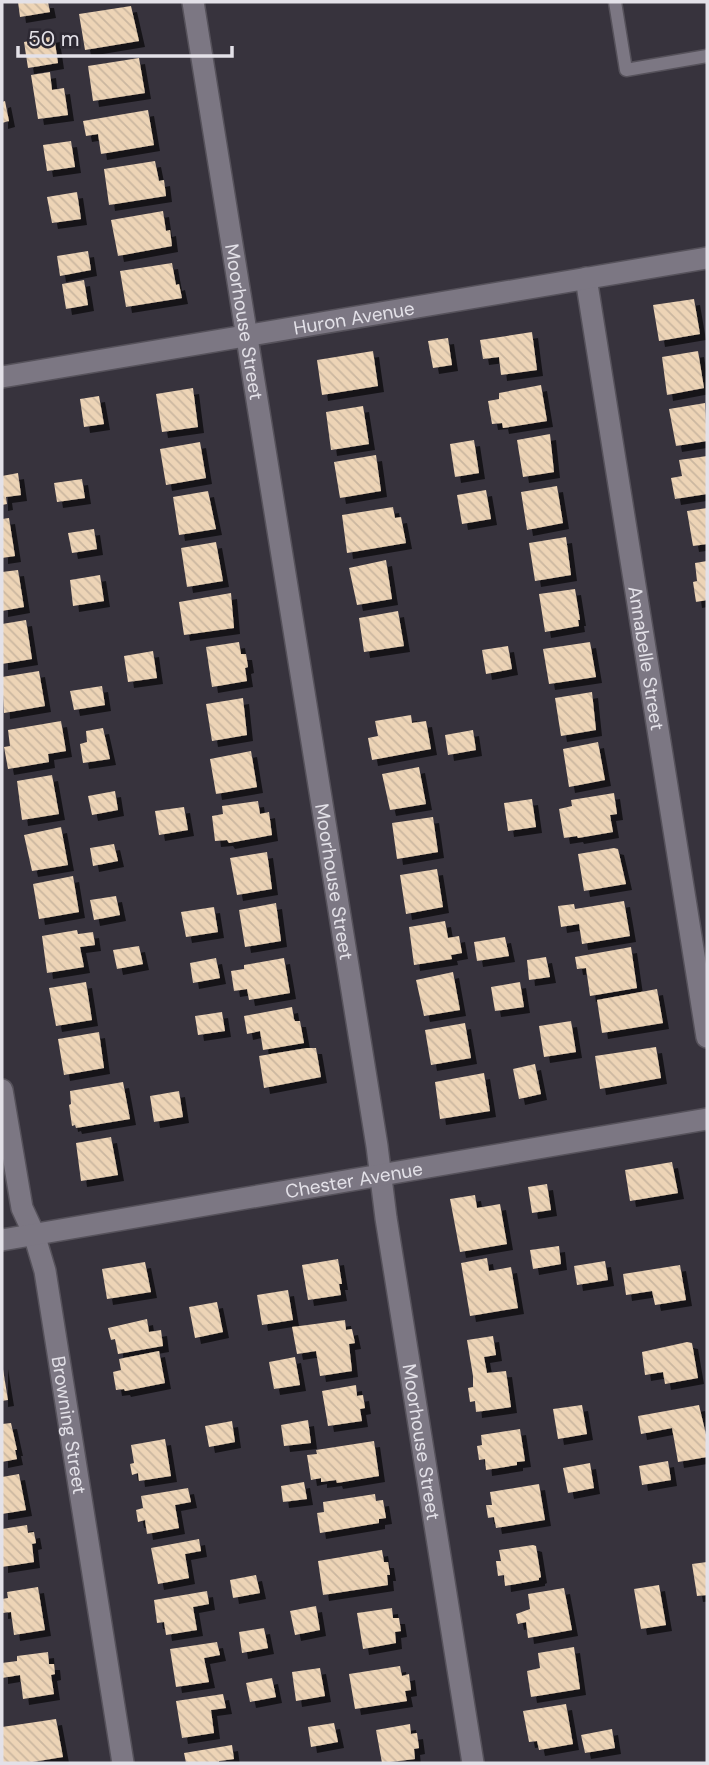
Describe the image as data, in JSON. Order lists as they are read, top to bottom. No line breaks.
{"streets":{"street":["Huron Avenue","Moorhouse Street","Annabelle Street","Chester Avenue","Browning Street"]},"crossings":[["Huron Avenue","Moorhouse Street"],["Huron Avenue","Annabelle Street"],["Moorhouse Street","Chester Avenue"],["Chester Avenue","Browning Street"]],"scale_bar":"50 m"}
